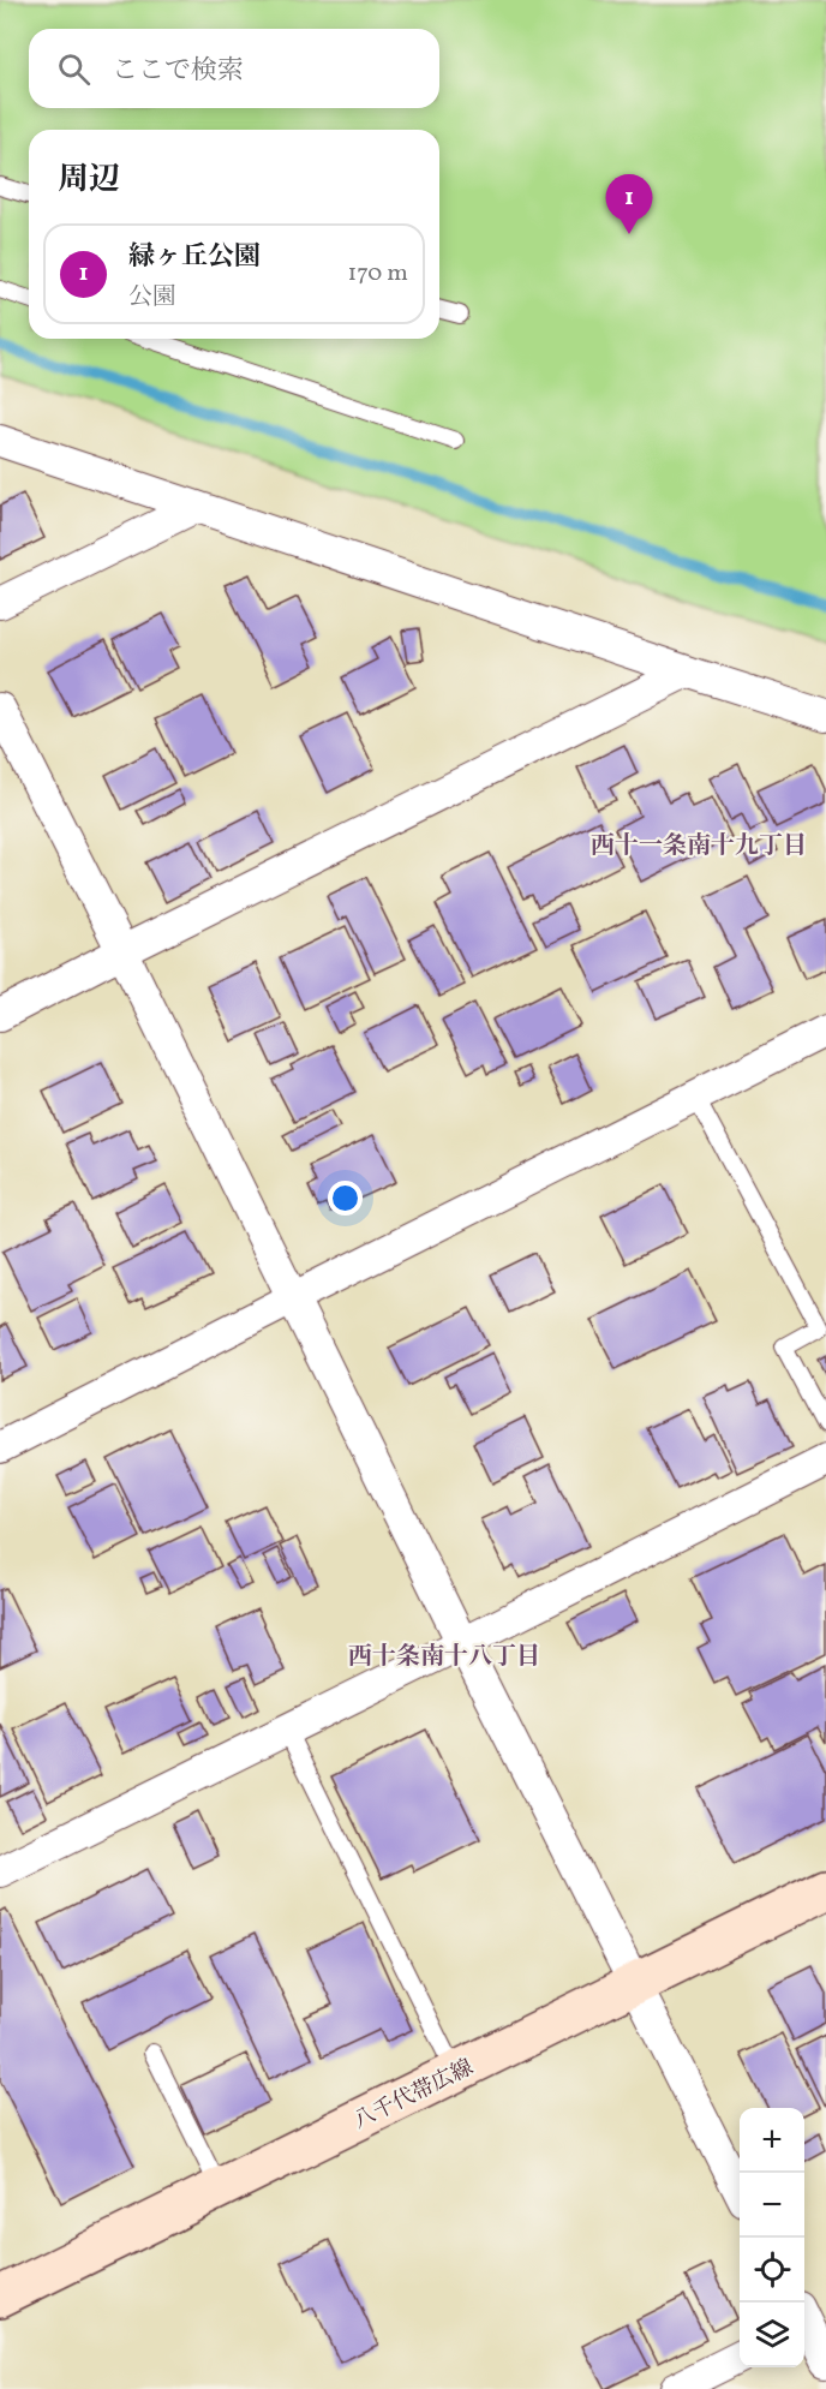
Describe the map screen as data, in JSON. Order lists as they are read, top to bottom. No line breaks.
{"streets":{"main road":["八千代帯広線"]},"districts":["西十一条南十九丁目","西十条南十八丁目"],"page":{"search":"ここで検索","heading":"周辺","pins":"1","list":[{"mark":"1","name":"緑ヶ丘公園","note":"公園","value":"170 m"}],"map_buttons":["+","−"]}}
